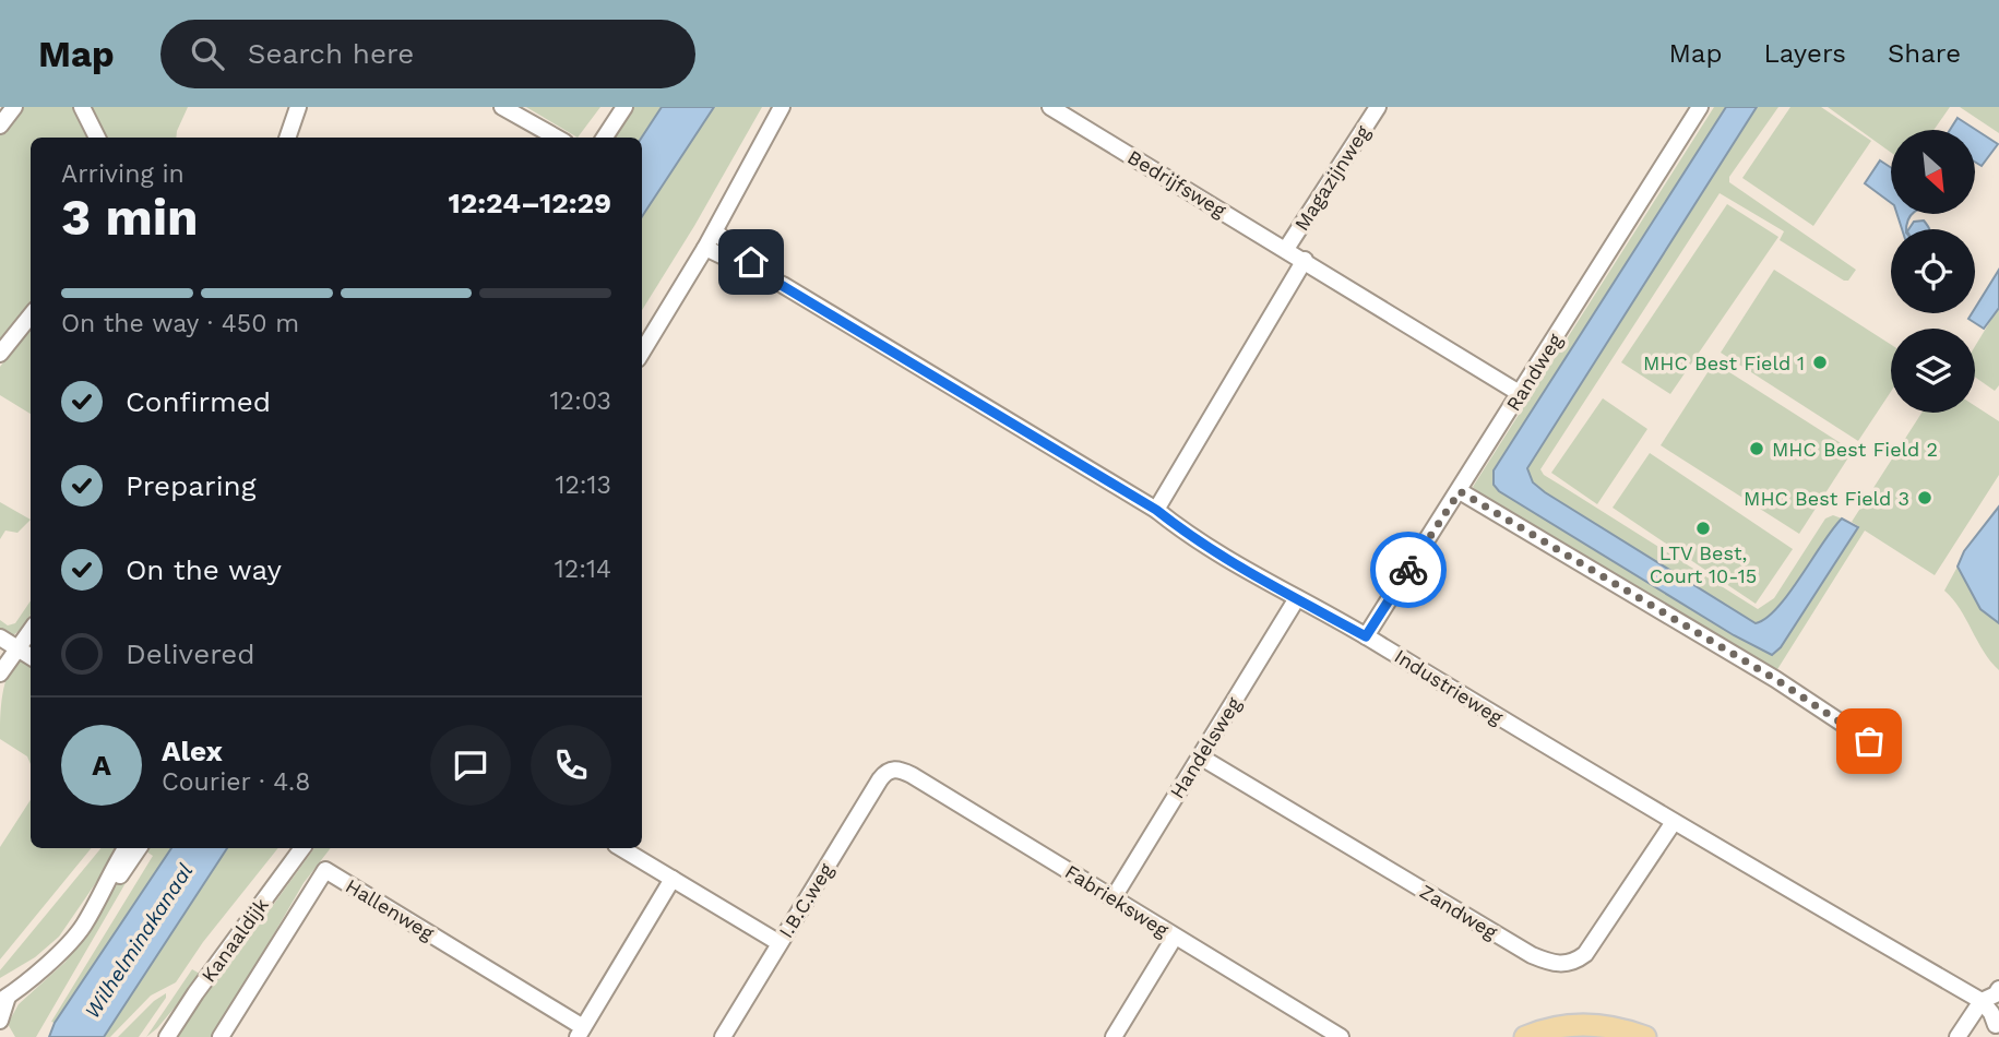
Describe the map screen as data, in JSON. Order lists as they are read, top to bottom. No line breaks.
{"streets":{"street":["Magazijnweg","Bedrijfsweg","Randweg","Industrieweg","Handelsweg","I.B.C.weg","Fabrieksweg","Hallenweg","Zandweg","Kanaaldijk"]},"crossings":[["Magazijnweg","Bedrijfsweg"],["Bedrijfsweg","Randweg"],["Randweg","Industrieweg"],["Industrieweg","Handelsweg"],["Industrieweg","Zandweg"],["Handelsweg","Fabrieksweg"],["Handelsweg","Zandweg"],["I.B.C.weg","Fabrieksweg"]],"water":["Wilhelminakanaal"],"places":["MHC Best Field 1","MHC Best Field 2","MHC Best Field 3","LTV Best, Court 10-15"],"north":"bottom right","page":{"header":"Map","search":"Search here","nav":["Map","Layers","Share"],"heading":["3 min","Arriving in","12:24–12:29"],"panel":["Alex","Courier · 4.8"],"bar":"On the way · 450 m","list":[["Confirmed","12:03"],["Preparing","12:13"],["On the way","12:14"],"Delivered"],"round":"A"}}
